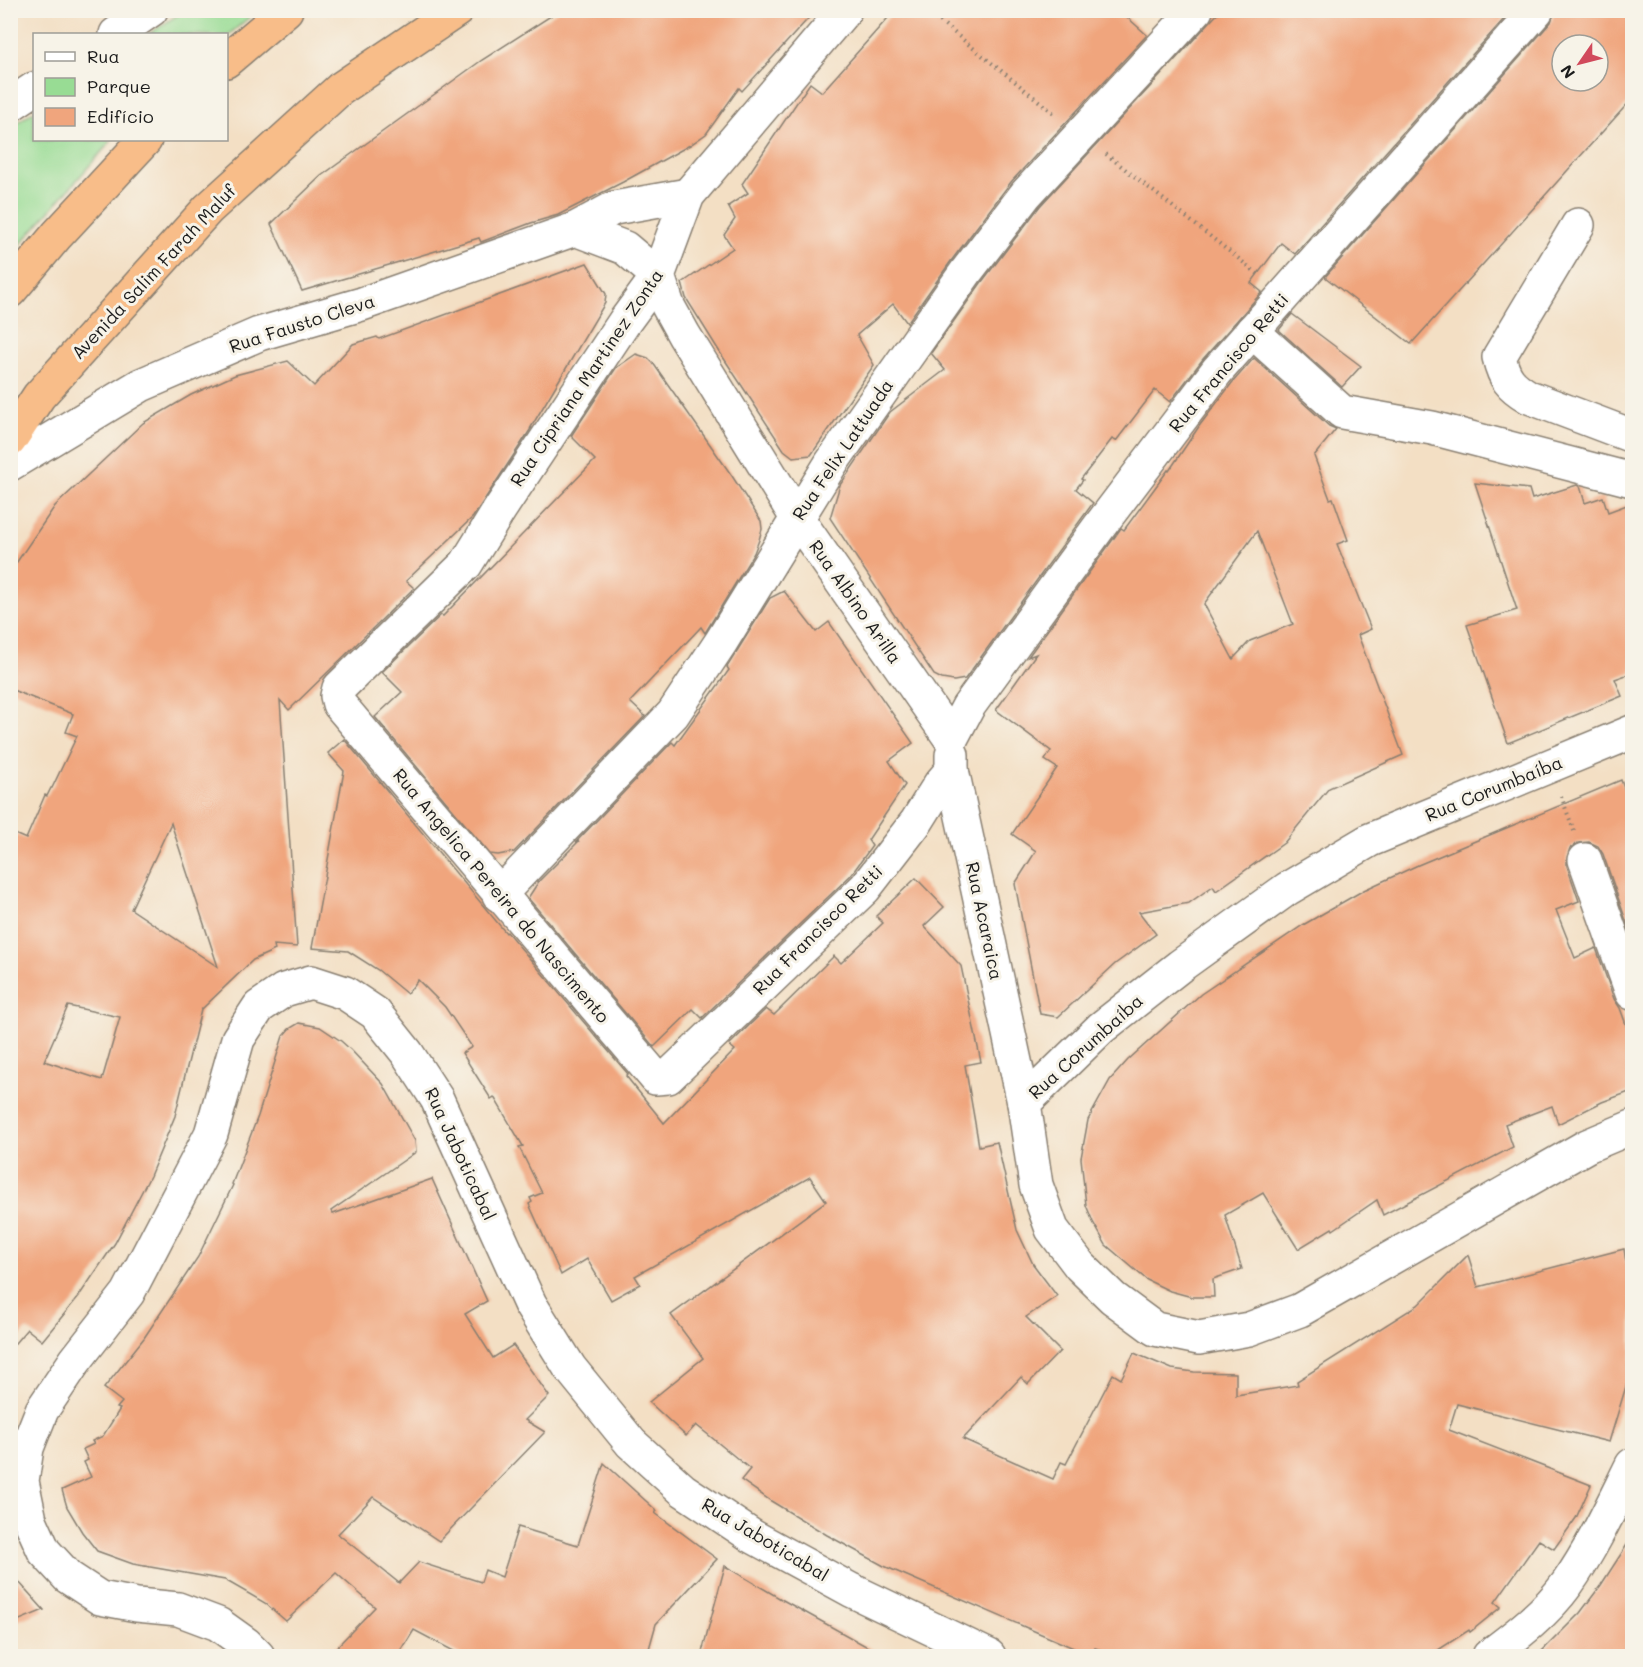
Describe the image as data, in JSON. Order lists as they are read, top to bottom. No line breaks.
{"streets":{"highway":["Avenida Salim Farah Maluf"],"street":["Rua Fausto Cleva","Rua Francisco Retti","Rua Cipriana Martinez Zonta","Rua Felix Lattuada","Rua Albino Arilla","Rua Corumbaíba","Rua Angelica Pereira do Nascimento","Rua Acaraica","Rua Jaboticabal"]},"crossings":[["Rua Fausto Cleva","Rua Cipriana Martinez Zonta"],["Rua Francisco Retti","Rua Albino Arilla"],["Rua Francisco Retti","Rua Angelica Pereira do Nascimento"],["Rua Francisco Retti","Rua Acaraica"],["Rua Cipriana Martinez Zonta","Rua Albino Arilla"],["Rua Cipriana Martinez Zonta","Rua Angelica Pereira do Nascimento"],["Rua Felix Lattuada","Rua Albino Arilla"],["Rua Felix Lattuada","Rua Angelica Pereira do Nascimento"],["Rua Albino Arilla","Rua Acaraica"],["Rua Corumbaíba","Rua Acaraica"]],"legend":["Rua","Parque","Edifício"],"north":"bottom left"}
